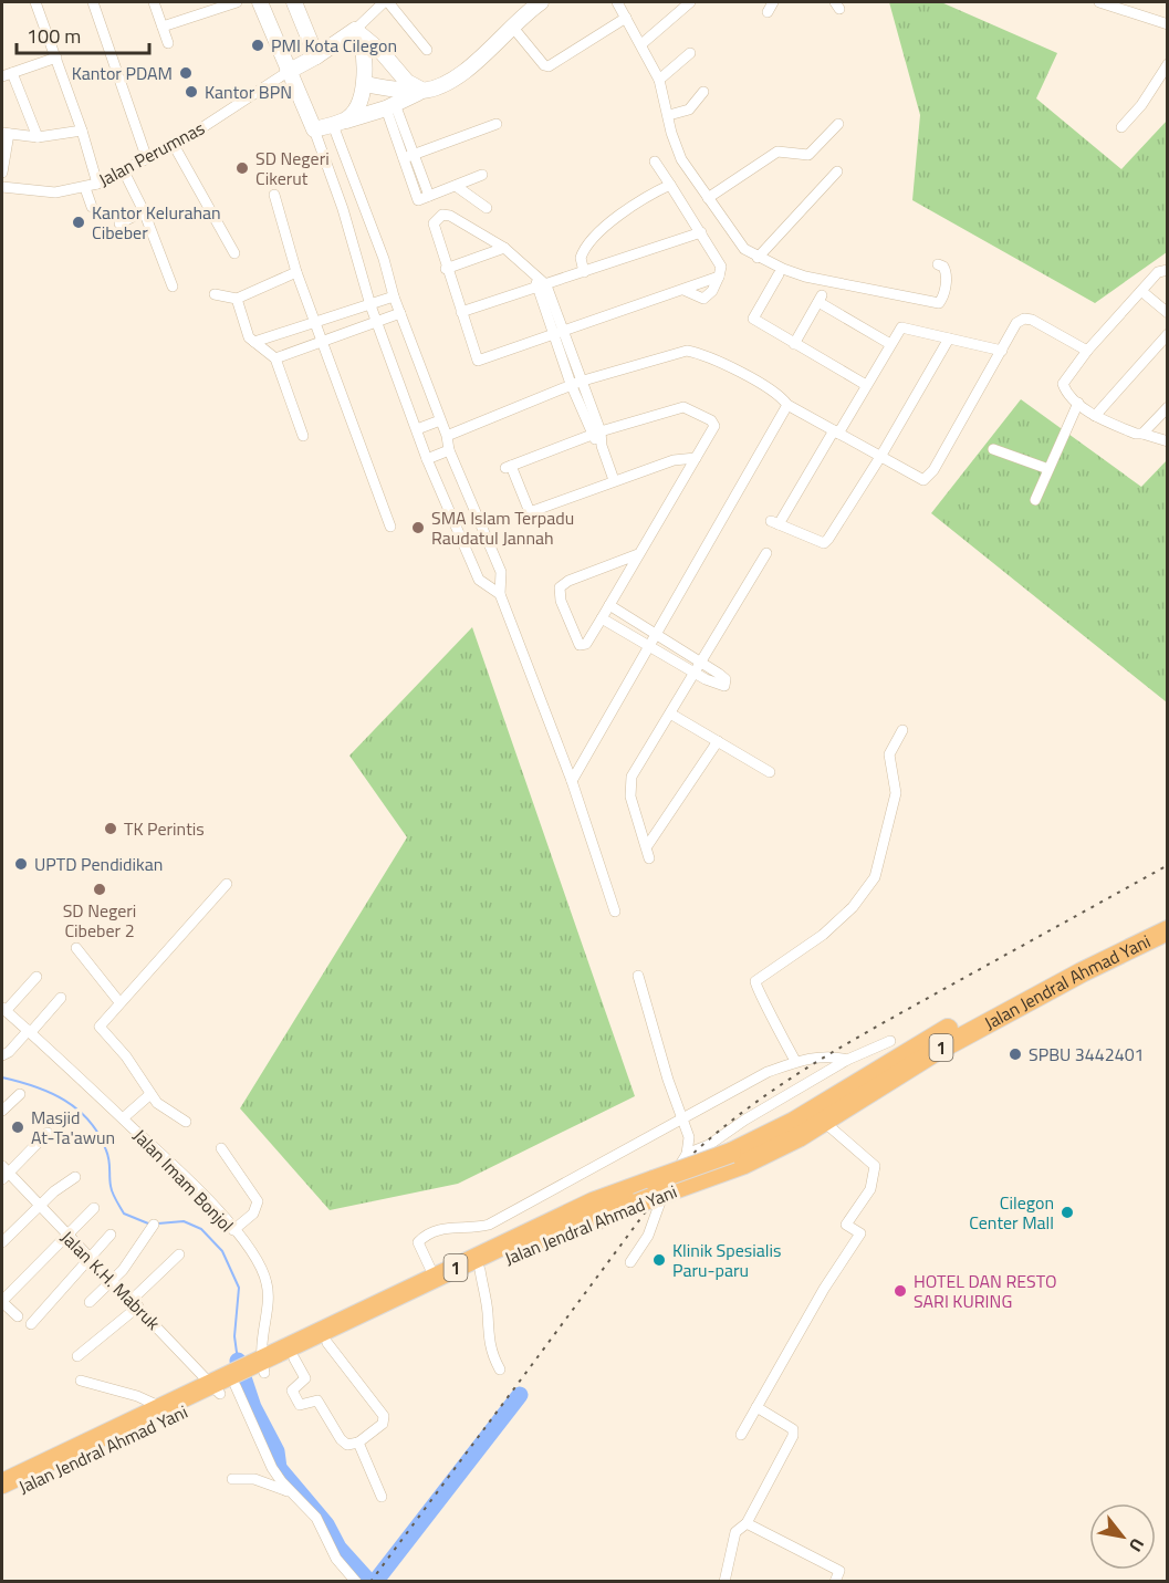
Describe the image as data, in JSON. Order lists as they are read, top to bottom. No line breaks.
{"streets":{"highway":["Jalan Jendral Ahmad Yani","1"],"street":["Jalan Perumnas","Jalan Imam Bonjol","Jalan K.H. Mabruk"]},"crossings":[["Jalan Jendral Ahmad Yani","Jalan Imam Bonjol"],["Jalan Jendral Ahmad Yani","Jalan K.H. Mabruk"],["Jalan Imam Bonjol","Jalan K.H. Mabruk"]],"places":["PMI Kota Cilegon","Kantor PDAM","Kantor BPN","SD Negeri Cikerut","Kantor Kelurahan Cibeber","SMA Islam Terpadu Raudatul Jannah","TK Perintis","UPTD Pendidikan","SD Negeri Cibeber 2","SPBU 3442401","Masjid At-Ta'awun","Cilegon Center Mall","Klinik Spesialis Paru-paru","HOTEL DAN RESTO SARI KURING"],"scale_bar":"100 m","north":"bottom right"}
